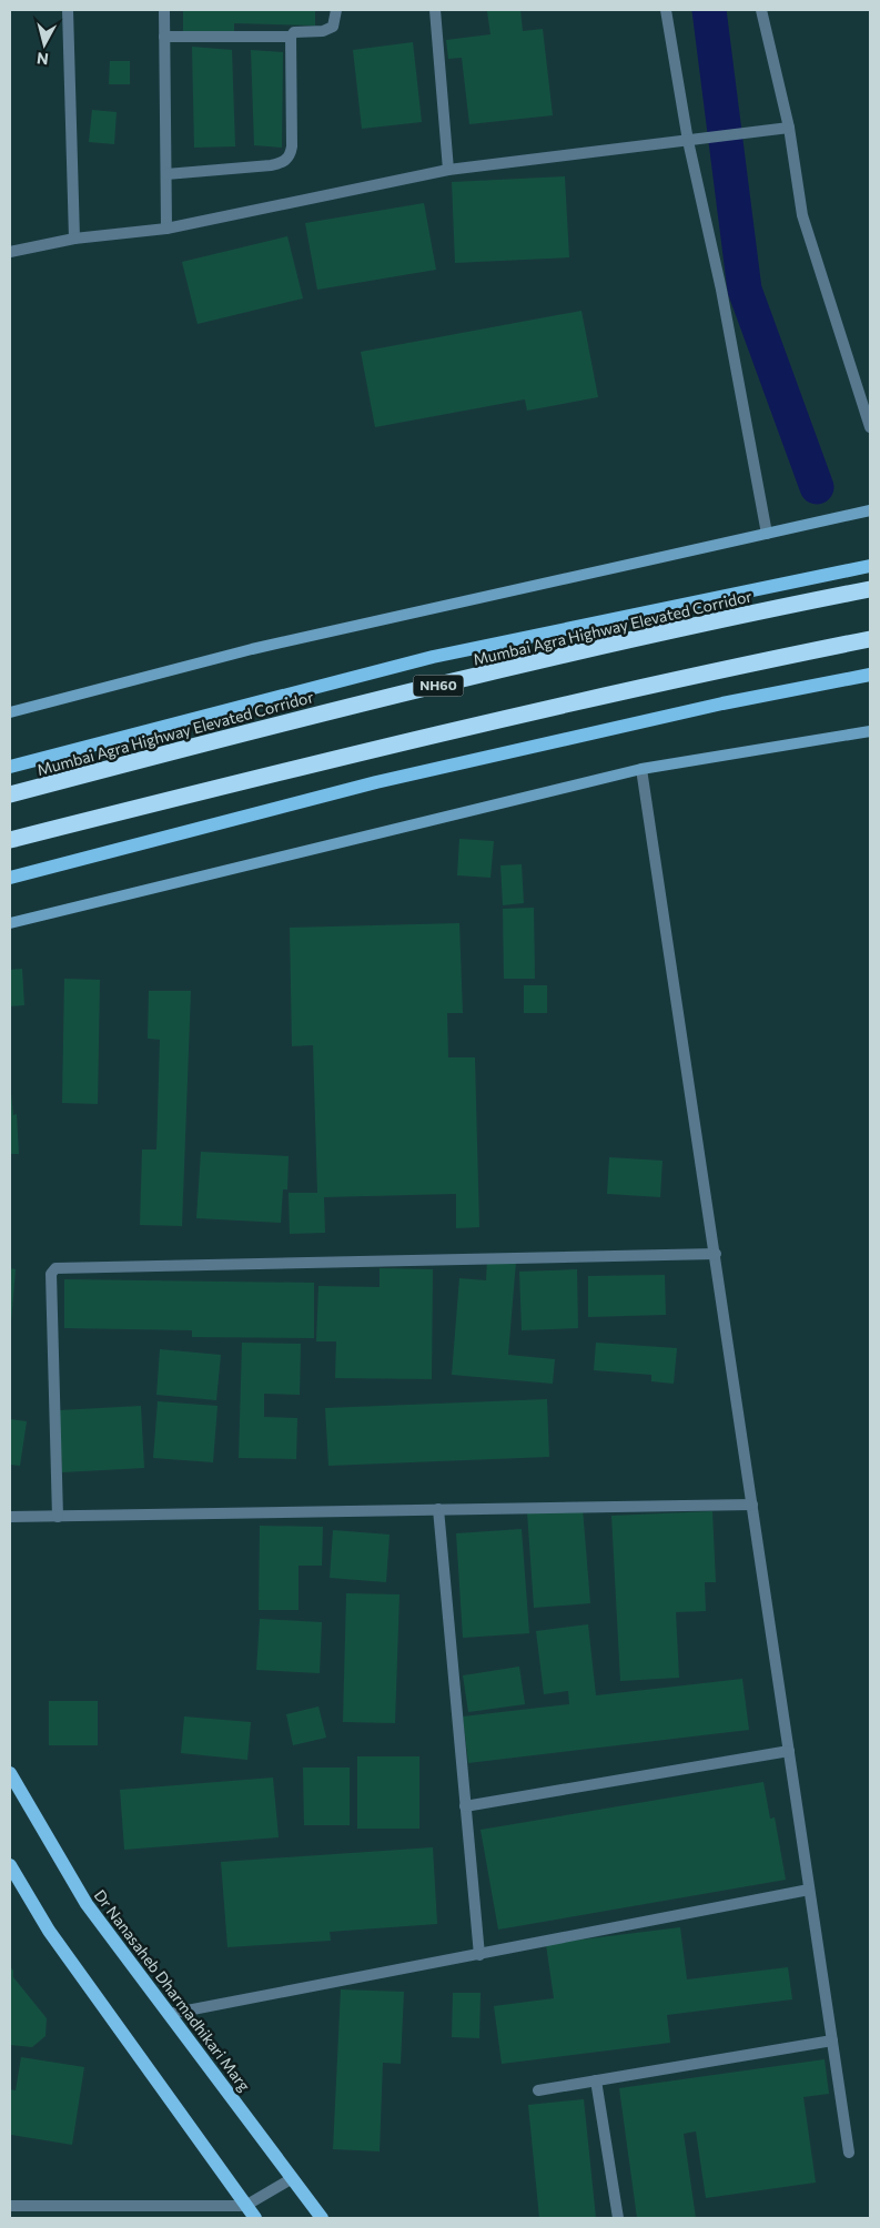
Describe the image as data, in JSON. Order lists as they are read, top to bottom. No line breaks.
{"streets":{"highway":["Mumbai Agra Highway Elevated Corridor","NH60"],"main road":["Dr Nanasaheb Dharmadhikari Marg"]},"north":"bottom"}
